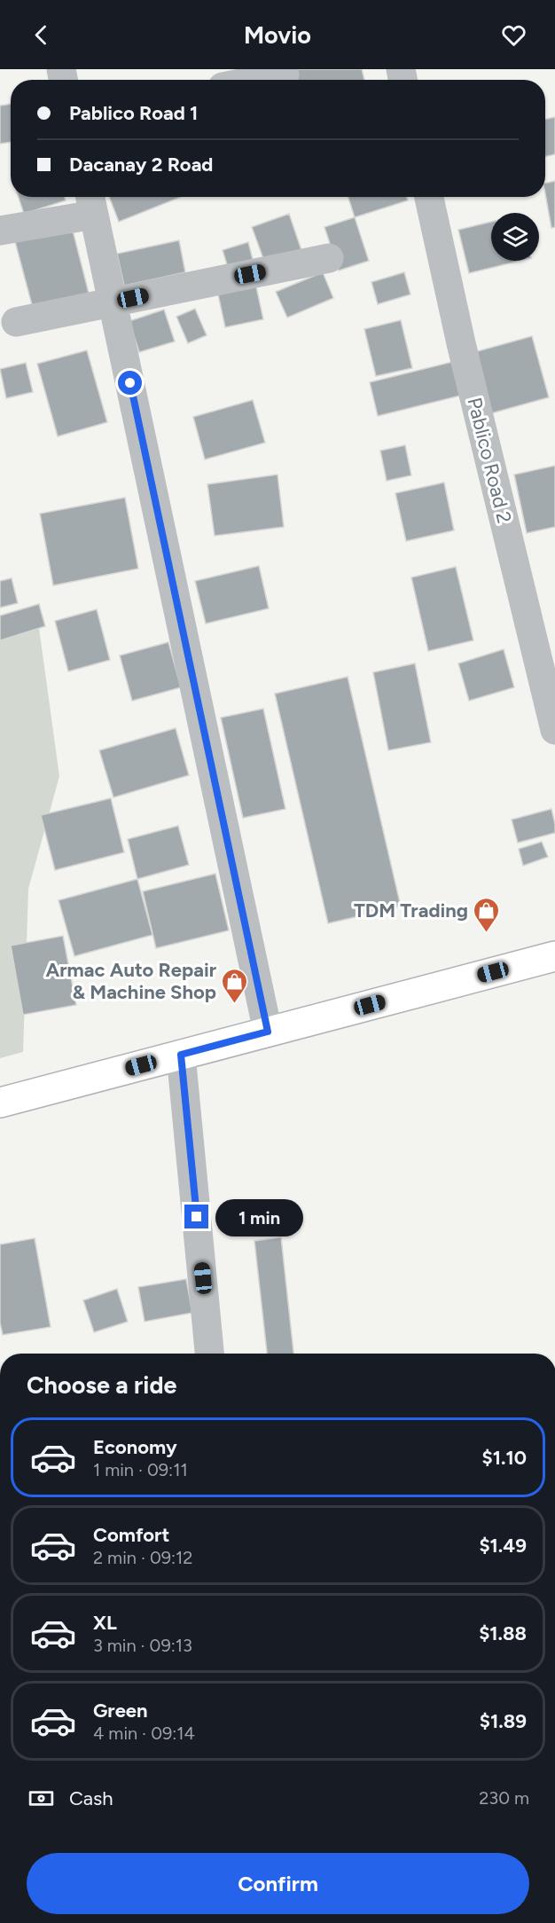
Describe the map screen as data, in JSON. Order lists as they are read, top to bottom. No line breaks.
{"streets":{"street":["Pablico Road 2"]},"places":{"shop":["TDM Trading","Armac Auto Repair & Machine Shop"]},"page":{"header":"Movio","banner":["Pablico Road 1","Dacanay 2 Road"],"bubble":"1 min","heading":"Choose a ride","list":[{"name":"Economy","note":"1 min · 09:11","value":"$1.10"},{"name":"Comfort","note":"2 min · 09:12","value":"$1.49"},{"name":"XL","note":"3 min · 09:13","value":"$1.88"},{"name":"Green","note":"4 min · 09:14","value":"$1.89"}],"pay":["Cash","230 m"],"buttons":"Confirm"}}
